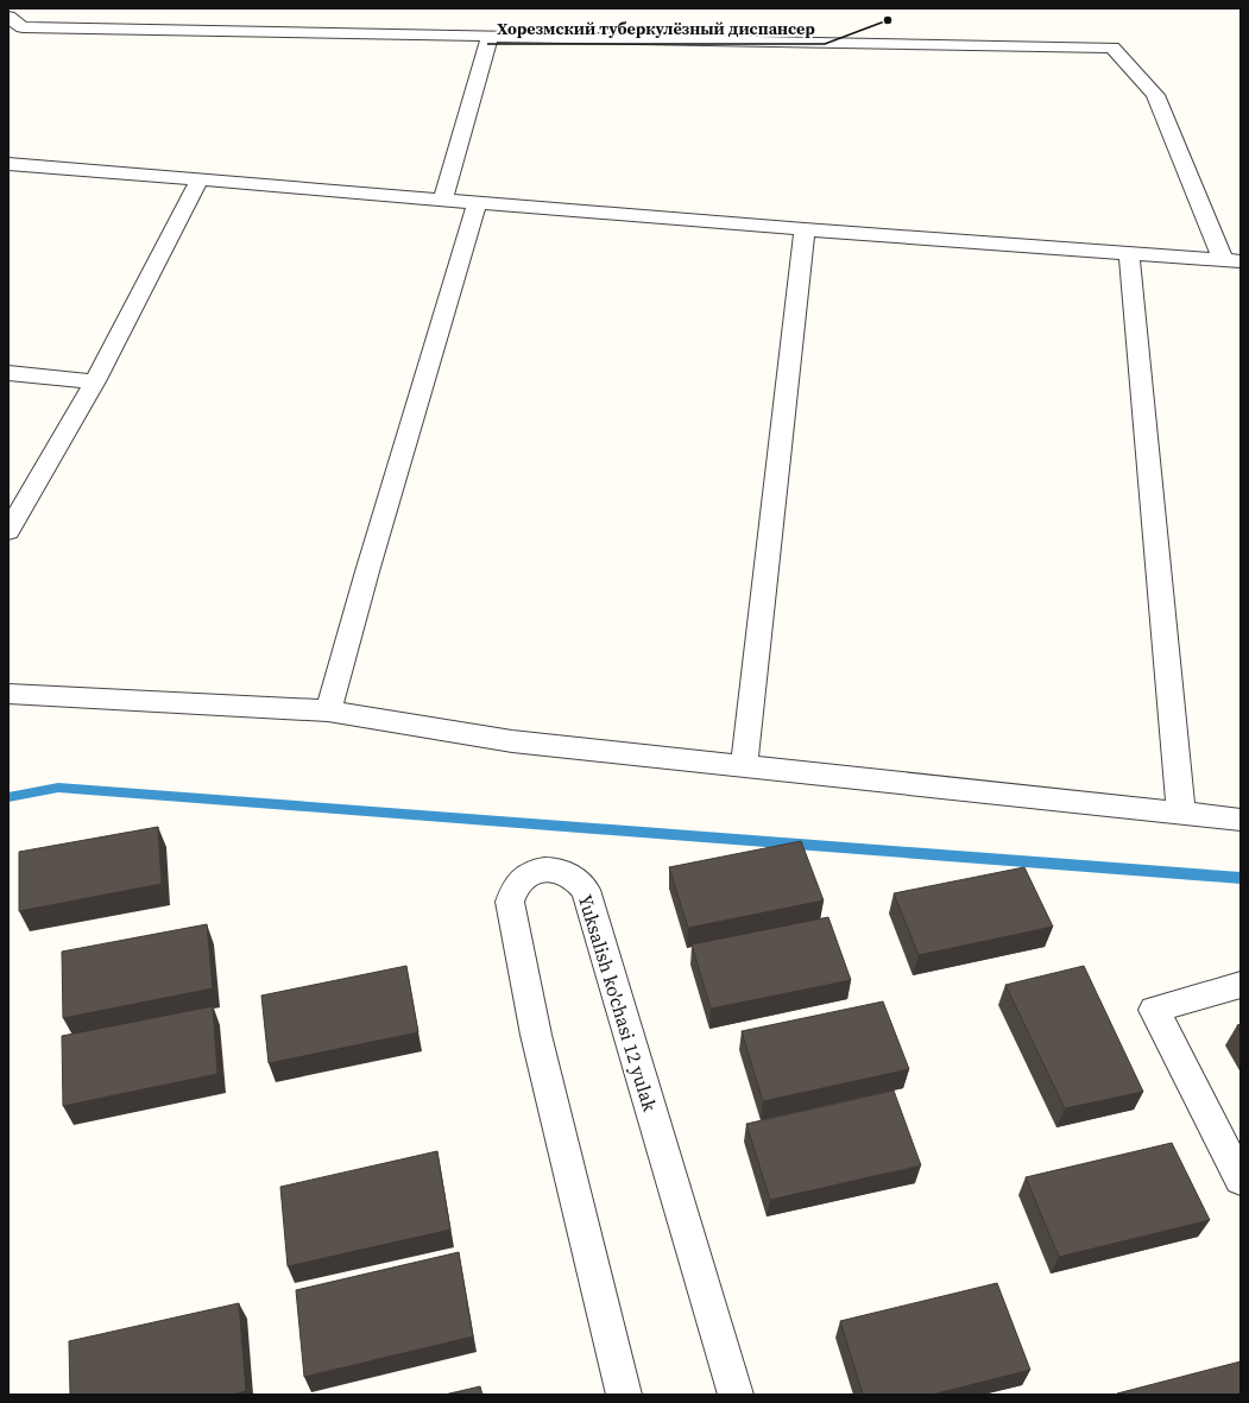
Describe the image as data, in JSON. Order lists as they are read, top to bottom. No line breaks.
{"streets":{"street":["Yuksalish ko'chasi 12 yulak"]},"places":["Хорезмский туберкулёзный диспансер"]}
